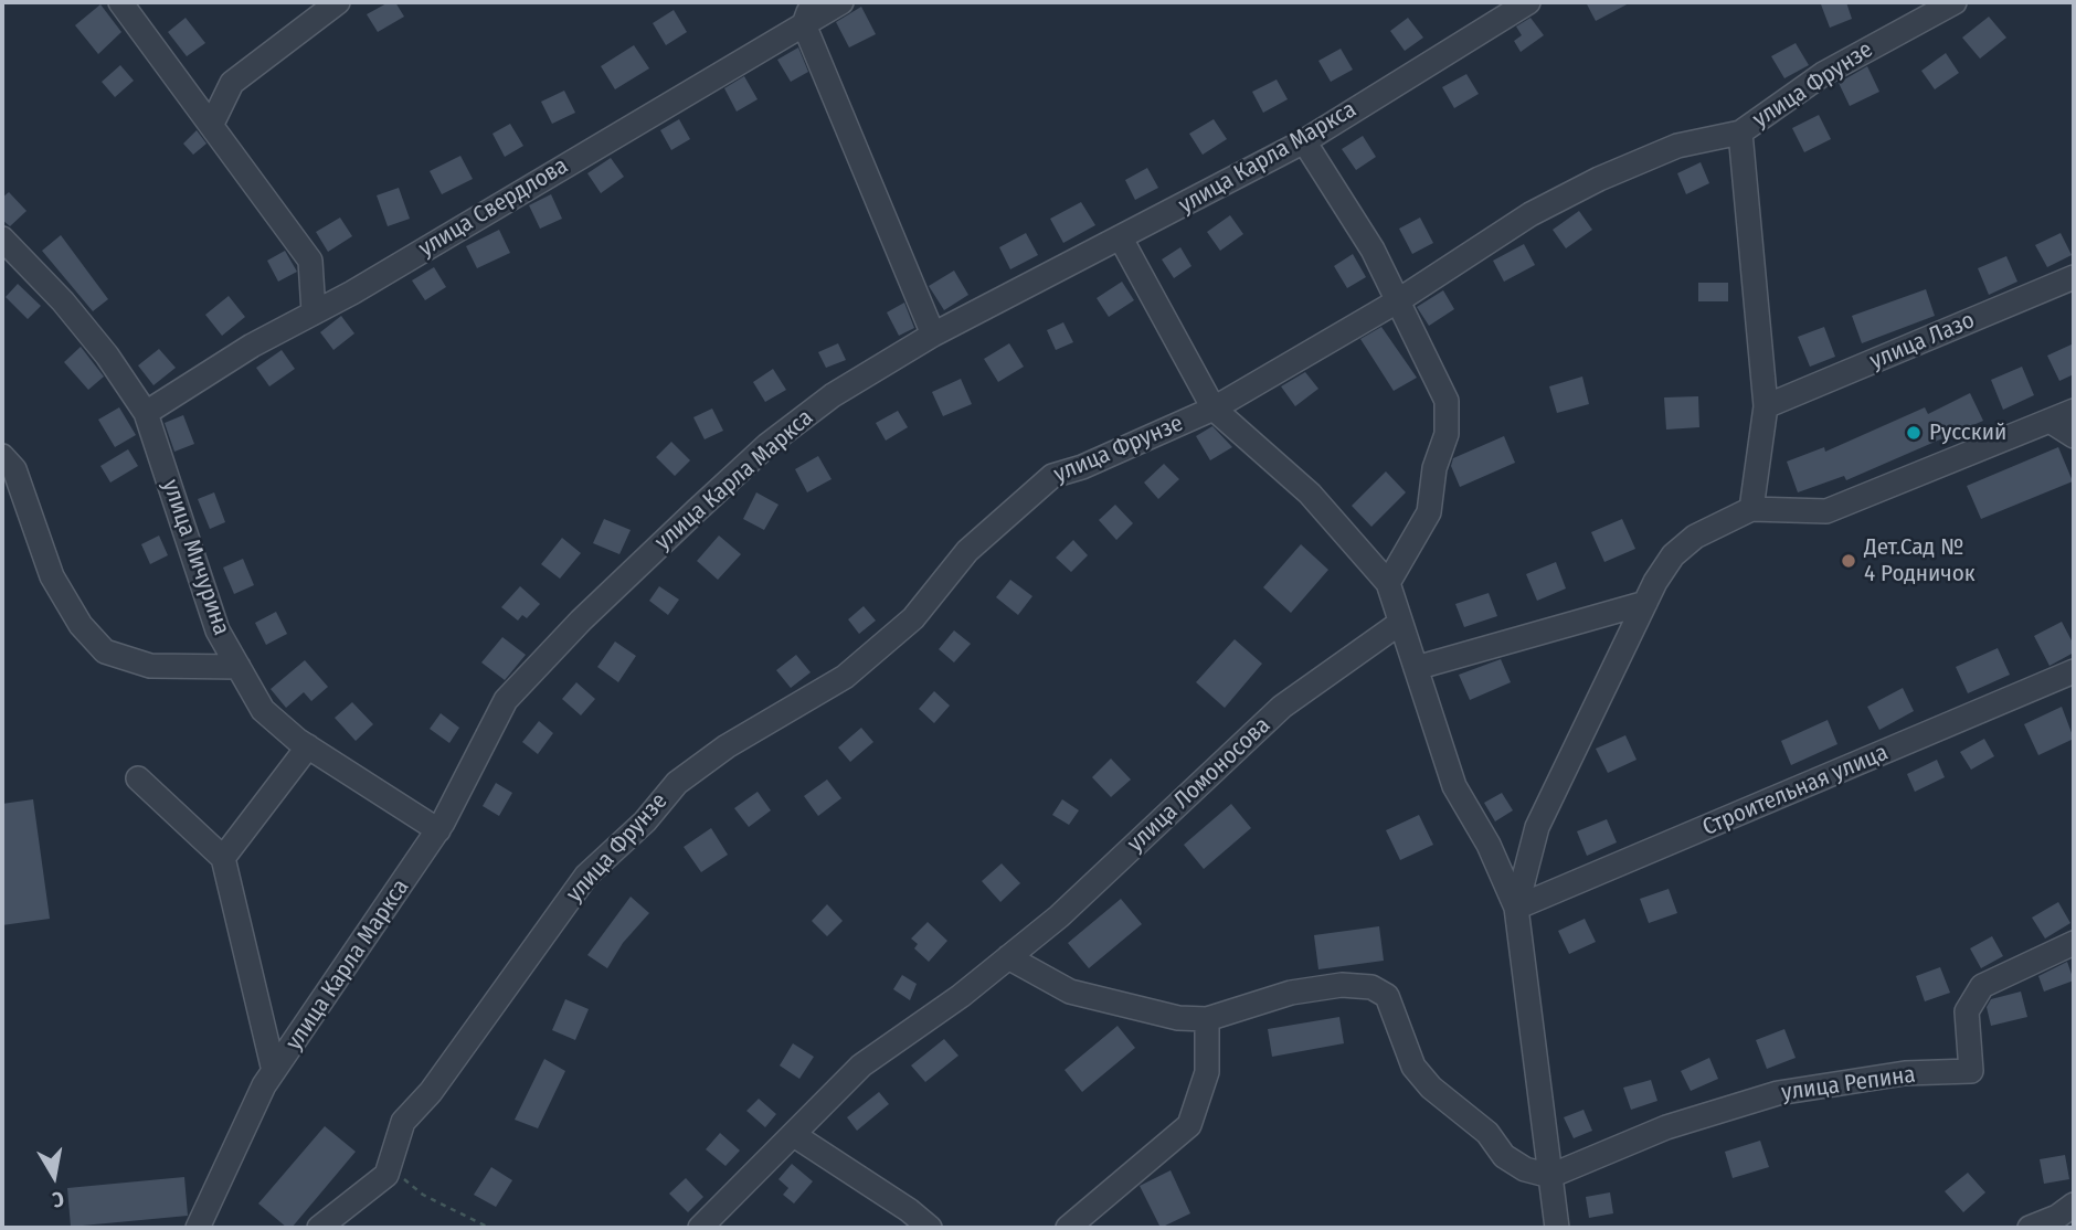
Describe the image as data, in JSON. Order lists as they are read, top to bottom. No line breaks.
{"streets":{"street":["улица Фрунзе","улица Карла Маркса","улица Свердлова","улица Лазо","улица Мичурина","улица Ломоносова","Строительная улица","улица Репина"]},"crossings":[["улица Карла Маркса","улица Мичурина"],["улица Свердлова","улица Мичурина"]],"places":["Русский","Дет.Сад № 4 Родничок"],"north":"bottom"}
